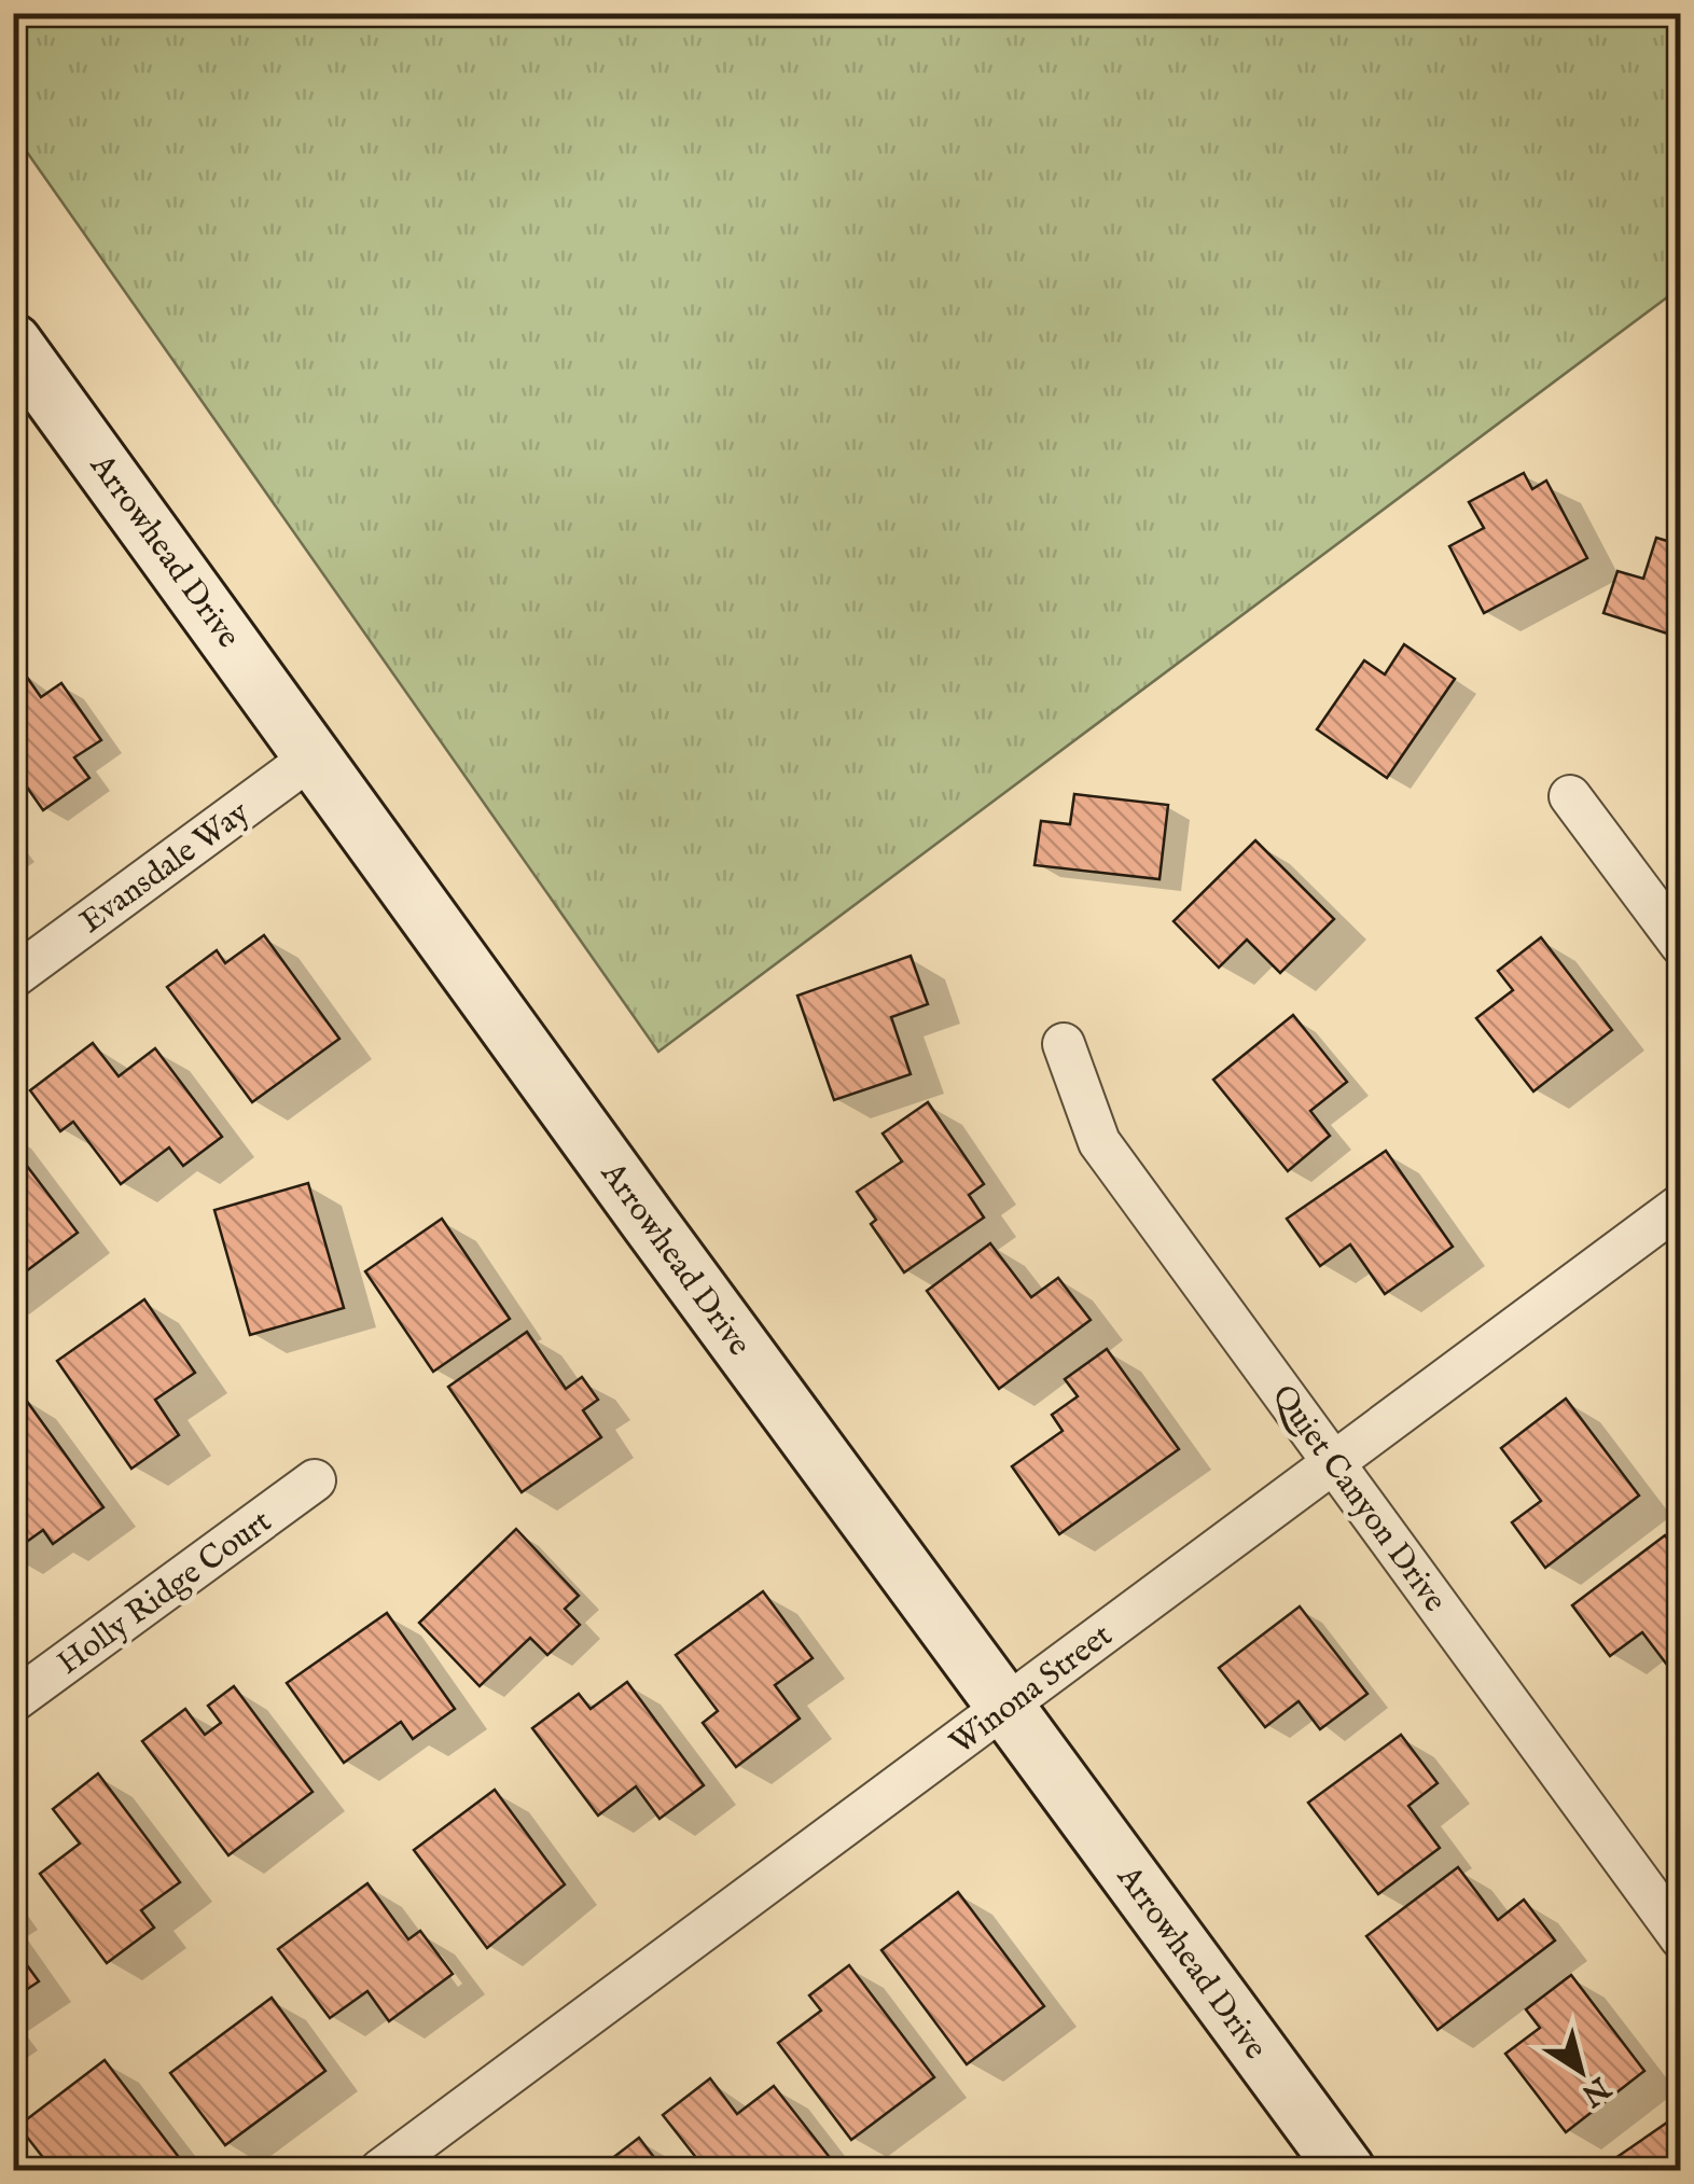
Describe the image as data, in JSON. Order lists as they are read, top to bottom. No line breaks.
{"streets":{"main road":["Arrowhead Drive"],"street":["Evansdale Way","Quiet Canyon Drive","Holly Ridge Court","Winona Street"]},"crossings":[["Arrowhead Drive","Evansdale Way"],["Arrowhead Drive","Winona Street"],["Quiet Canyon Drive","Winona Street"]],"north":"bottom right"}
